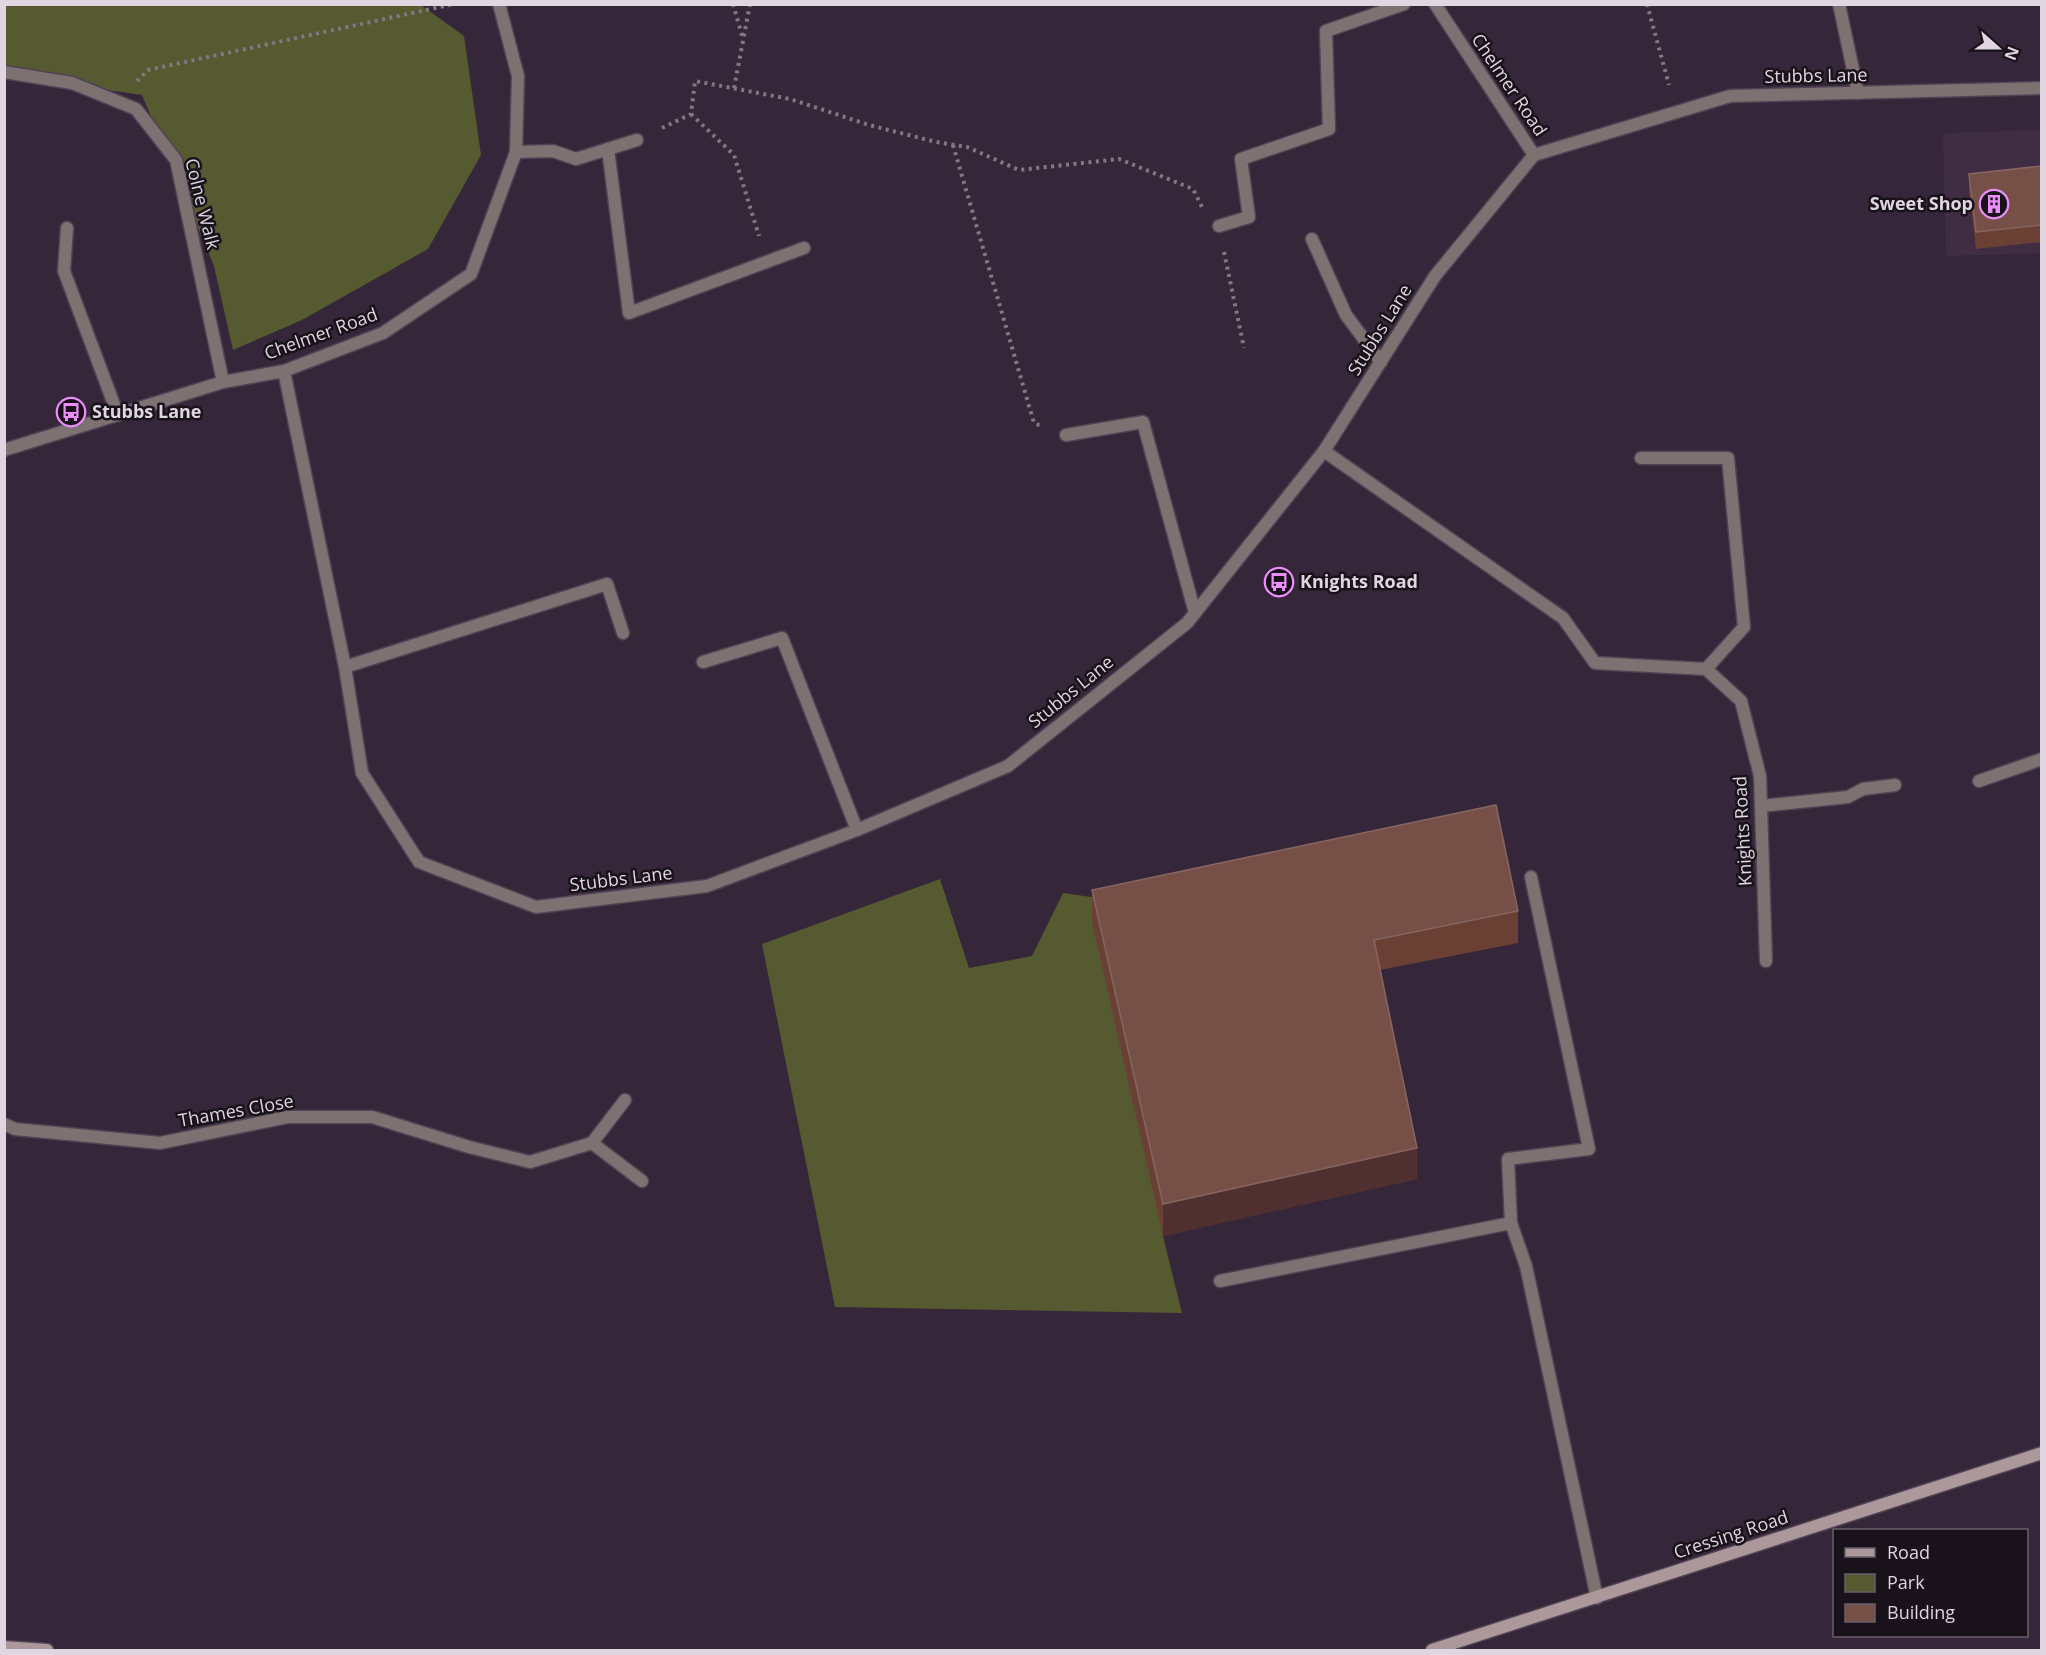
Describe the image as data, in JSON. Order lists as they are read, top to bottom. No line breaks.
{"streets":{"street":["Stubbs Lane","Chelmer Road","Colne Walk","Knights Road","Thames Close","Cressing Road"]},"crossings":[["Stubbs Lane","Chelmer Road"],["Chelmer Road","Colne Walk"]],"places":{"building":["Sweet Shop"],"bus stop":["Stubbs Lane","Knights Road"]},"legend":["Road","Park","Building"],"north":"right"}
